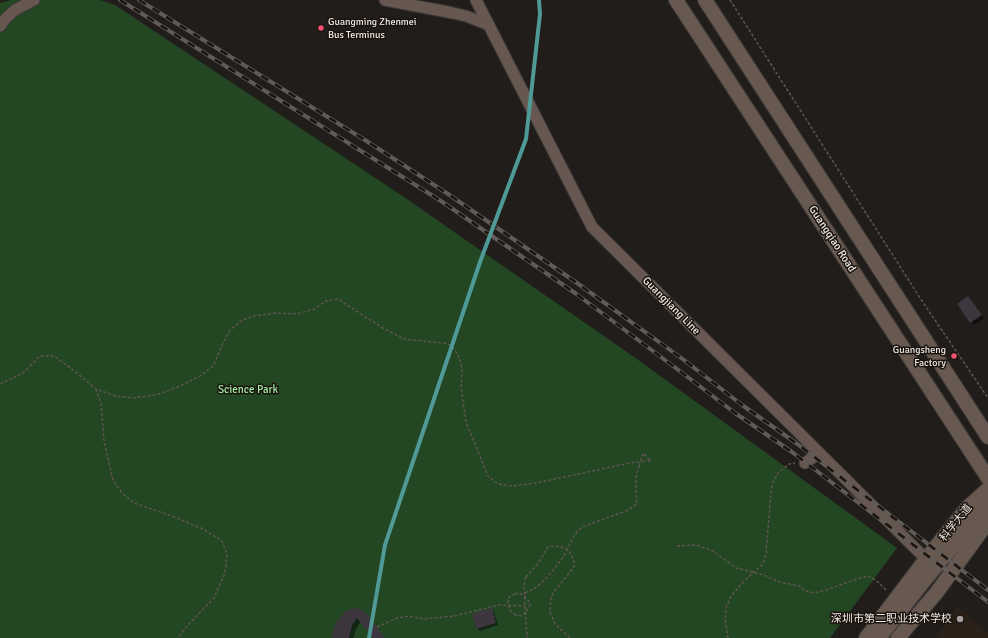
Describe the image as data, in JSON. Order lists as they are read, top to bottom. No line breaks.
{"streets":{"main road":["Guangqiao Road","科学大道"],"street":["Guangjiang Line"]},"crossings":[["Guangjiang Line","科学大道"]],"parks":["Science Park"],"places":["Guangming Zhenmei Bus Terminus","Guangsheng Factory","深圳市第二职业技术学校"]}
